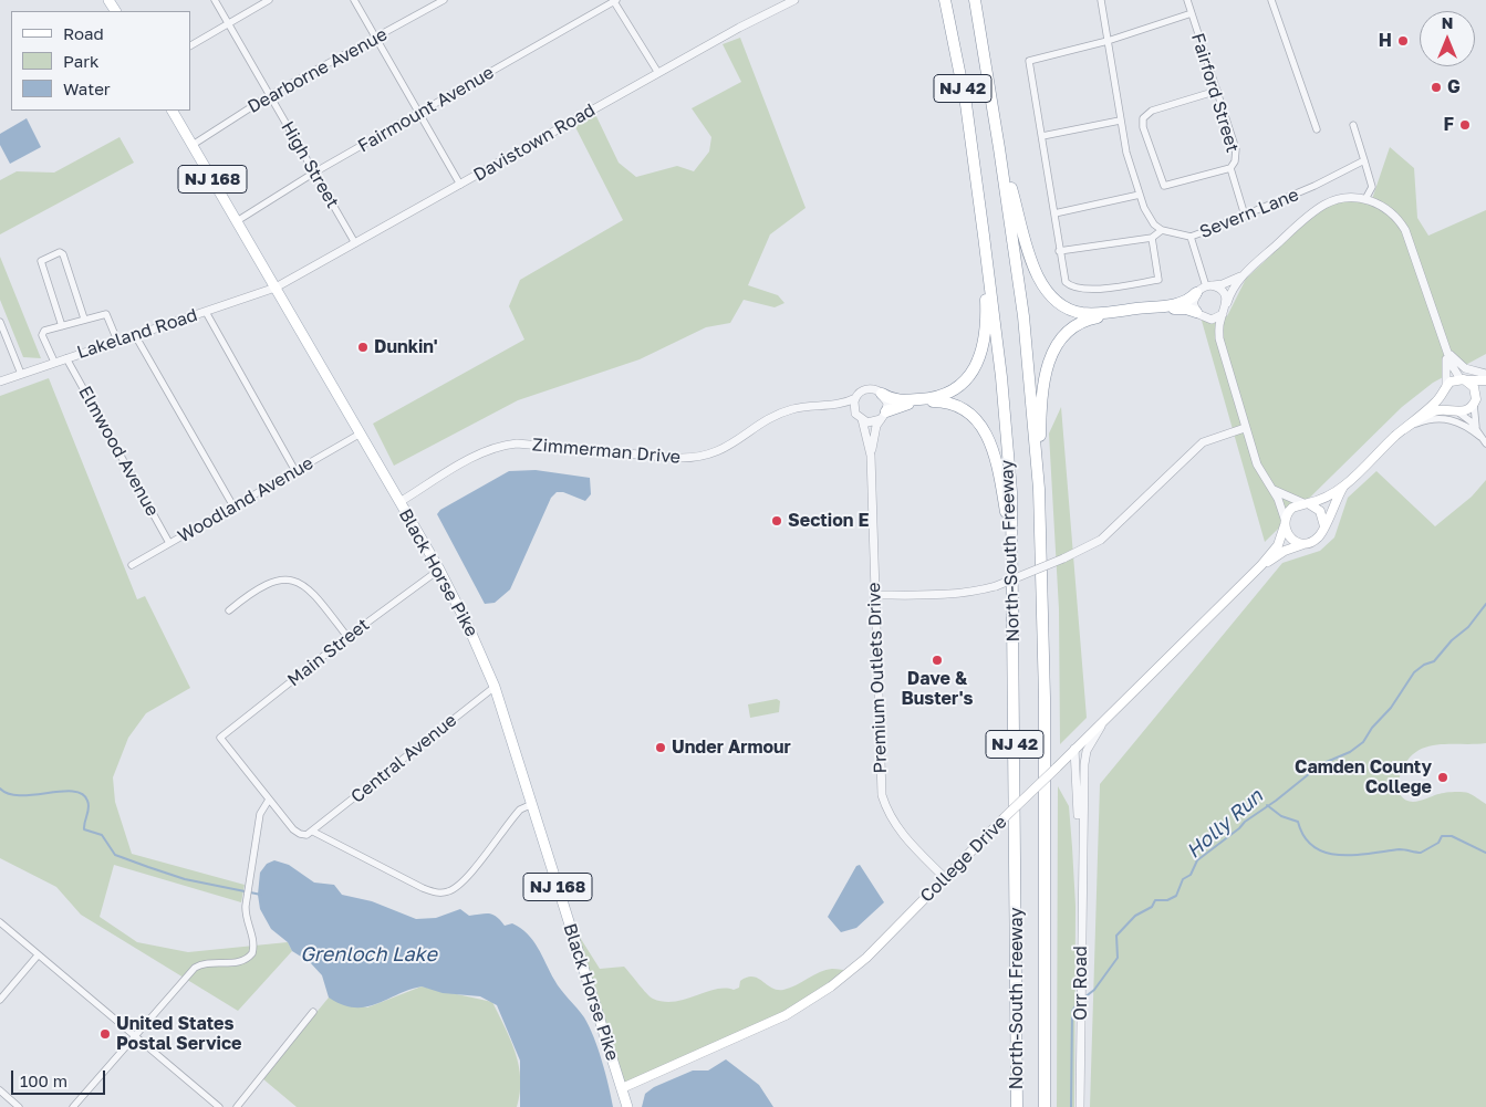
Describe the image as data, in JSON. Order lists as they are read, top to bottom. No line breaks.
{"streets":{"highway":["NJ 42","North-South Freeway"],"main road":["NJ 168","Black Horse Pike","College Drive"],"street":["Dearborne Avenue","Fairford Street","Fairmount Avenue","Davistown Road","High Street","Severn Lane","Lakeland Road","Elmwood Avenue","Zimmerman Drive","Woodland Avenue","Main Street","Premium Outlets Drive","Central Avenue","Orr Road"]},"crossings":[["Dearborne Avenue","High Street"],["Dearborne Avenue","Black Horse Pike"],["Fairford Street","Severn Lane"],["Fairmount Avenue","High Street"],["Fairmount Avenue","Black Horse Pike"],["Davistown Road","High Street"],["Davistown Road","Lakeland Road"],["Davistown Road","Black Horse Pike"],["Lakeland Road","Elmwood Avenue"],["Lakeland Road","Black Horse Pike"],["Elmwood Avenue","Woodland Avenue"],["Zimmerman Drive","Black Horse Pike"],["Zimmerman Drive","Premium Outlets Drive"],["Woodland Avenue","Black Horse Pike"],["Black Horse Pike","Main Street"],["Black Horse Pike","Central Avenue"],["Black Horse Pike","College Drive"],["Premium Outlets Drive","College Drive"],["College Drive","Orr Road"]],"water":["Holly Run","Grenloch Lake"],"places":["H","G","F","Dunkin'","Section E","Dave & Buster's","Under Armour","Camden County College","United States Postal Service"],"legend":["Road","Park","Water"],"scale_bar":"100 m","north":"top"}
